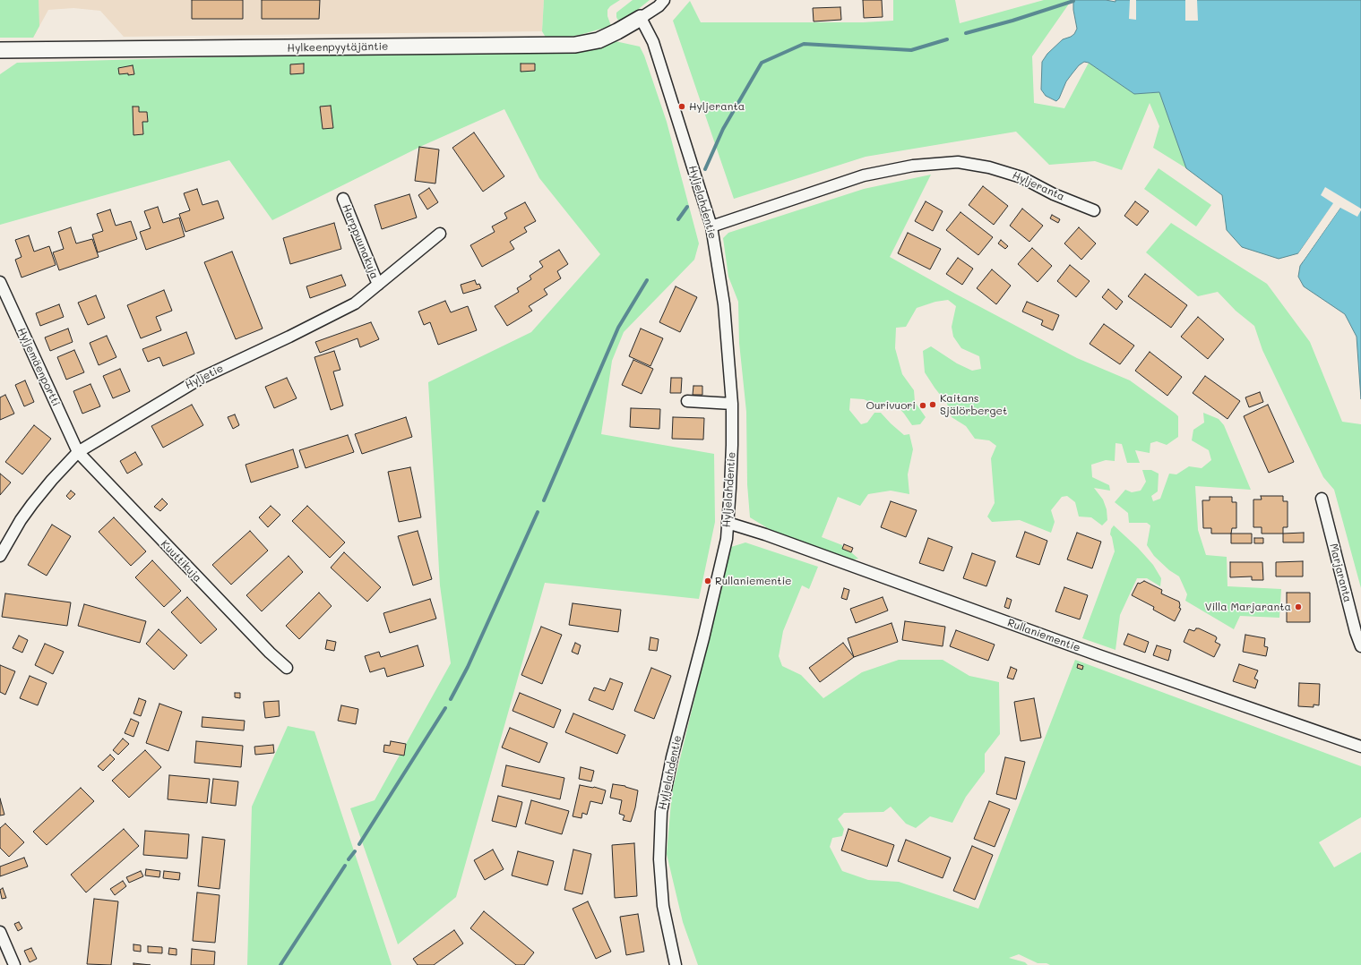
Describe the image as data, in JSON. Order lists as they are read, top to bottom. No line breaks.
{"streets":{"street":["Hylkeenpyytäjäntie","Hyljeranta","Hyljelahdentie","Harppuunakuja","Hyljemäenportti","Hyljetie","Kuuttikuja","Marjaranta","Rullaniementie"]},"crossings":[["Hylkeenpyytäjäntie","Hyljelahdentie"],["Hyljeranta","Hyljelahdentie"],["Hyljelahdentie","Rullaniementie"],["Harppuunakuja","Hyljetie"],["Hyljemäenportti","Hyljetie"],["Hyljemäenportti","Kuuttikuja"],["Hyljetie","Kuuttikuja"]],"places":["Hyljeranta","Kaitans Själörberget","Ourivuori","Rullaniementie","Villa Marjaranta"]}
